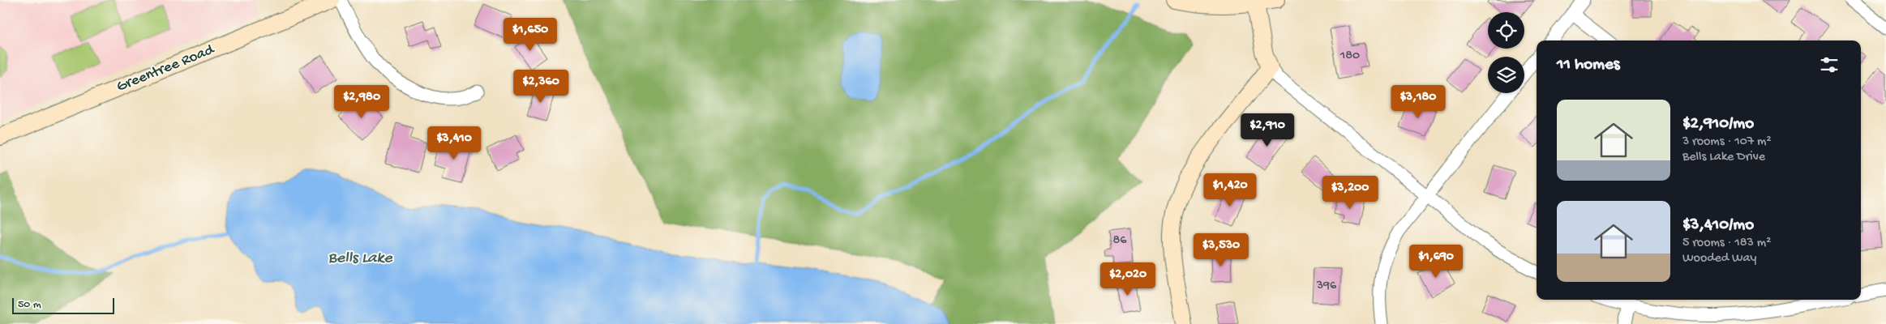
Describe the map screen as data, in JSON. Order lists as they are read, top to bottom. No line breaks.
{"streets":{"street":["Greentree Road"]},"water":["Bells Lake"],"house_numbers":["180","86","396"],"scale_bar":"50 m","page":{"price":["$1,650","$2,360","$2,980","$3,180","$2,910","$3,410","$1,420","$3,200","$3,530","$1,690","$2,020"],"heading":"11 homes","list":[{"name":"$2,910/mo","note":"3 rooms · 107 m² · Bells Lake Drive"},{"name":"$3,410/mo","note":"5 rooms · 183 m² · Wooded Way"}],"scale":"50 m"}}
